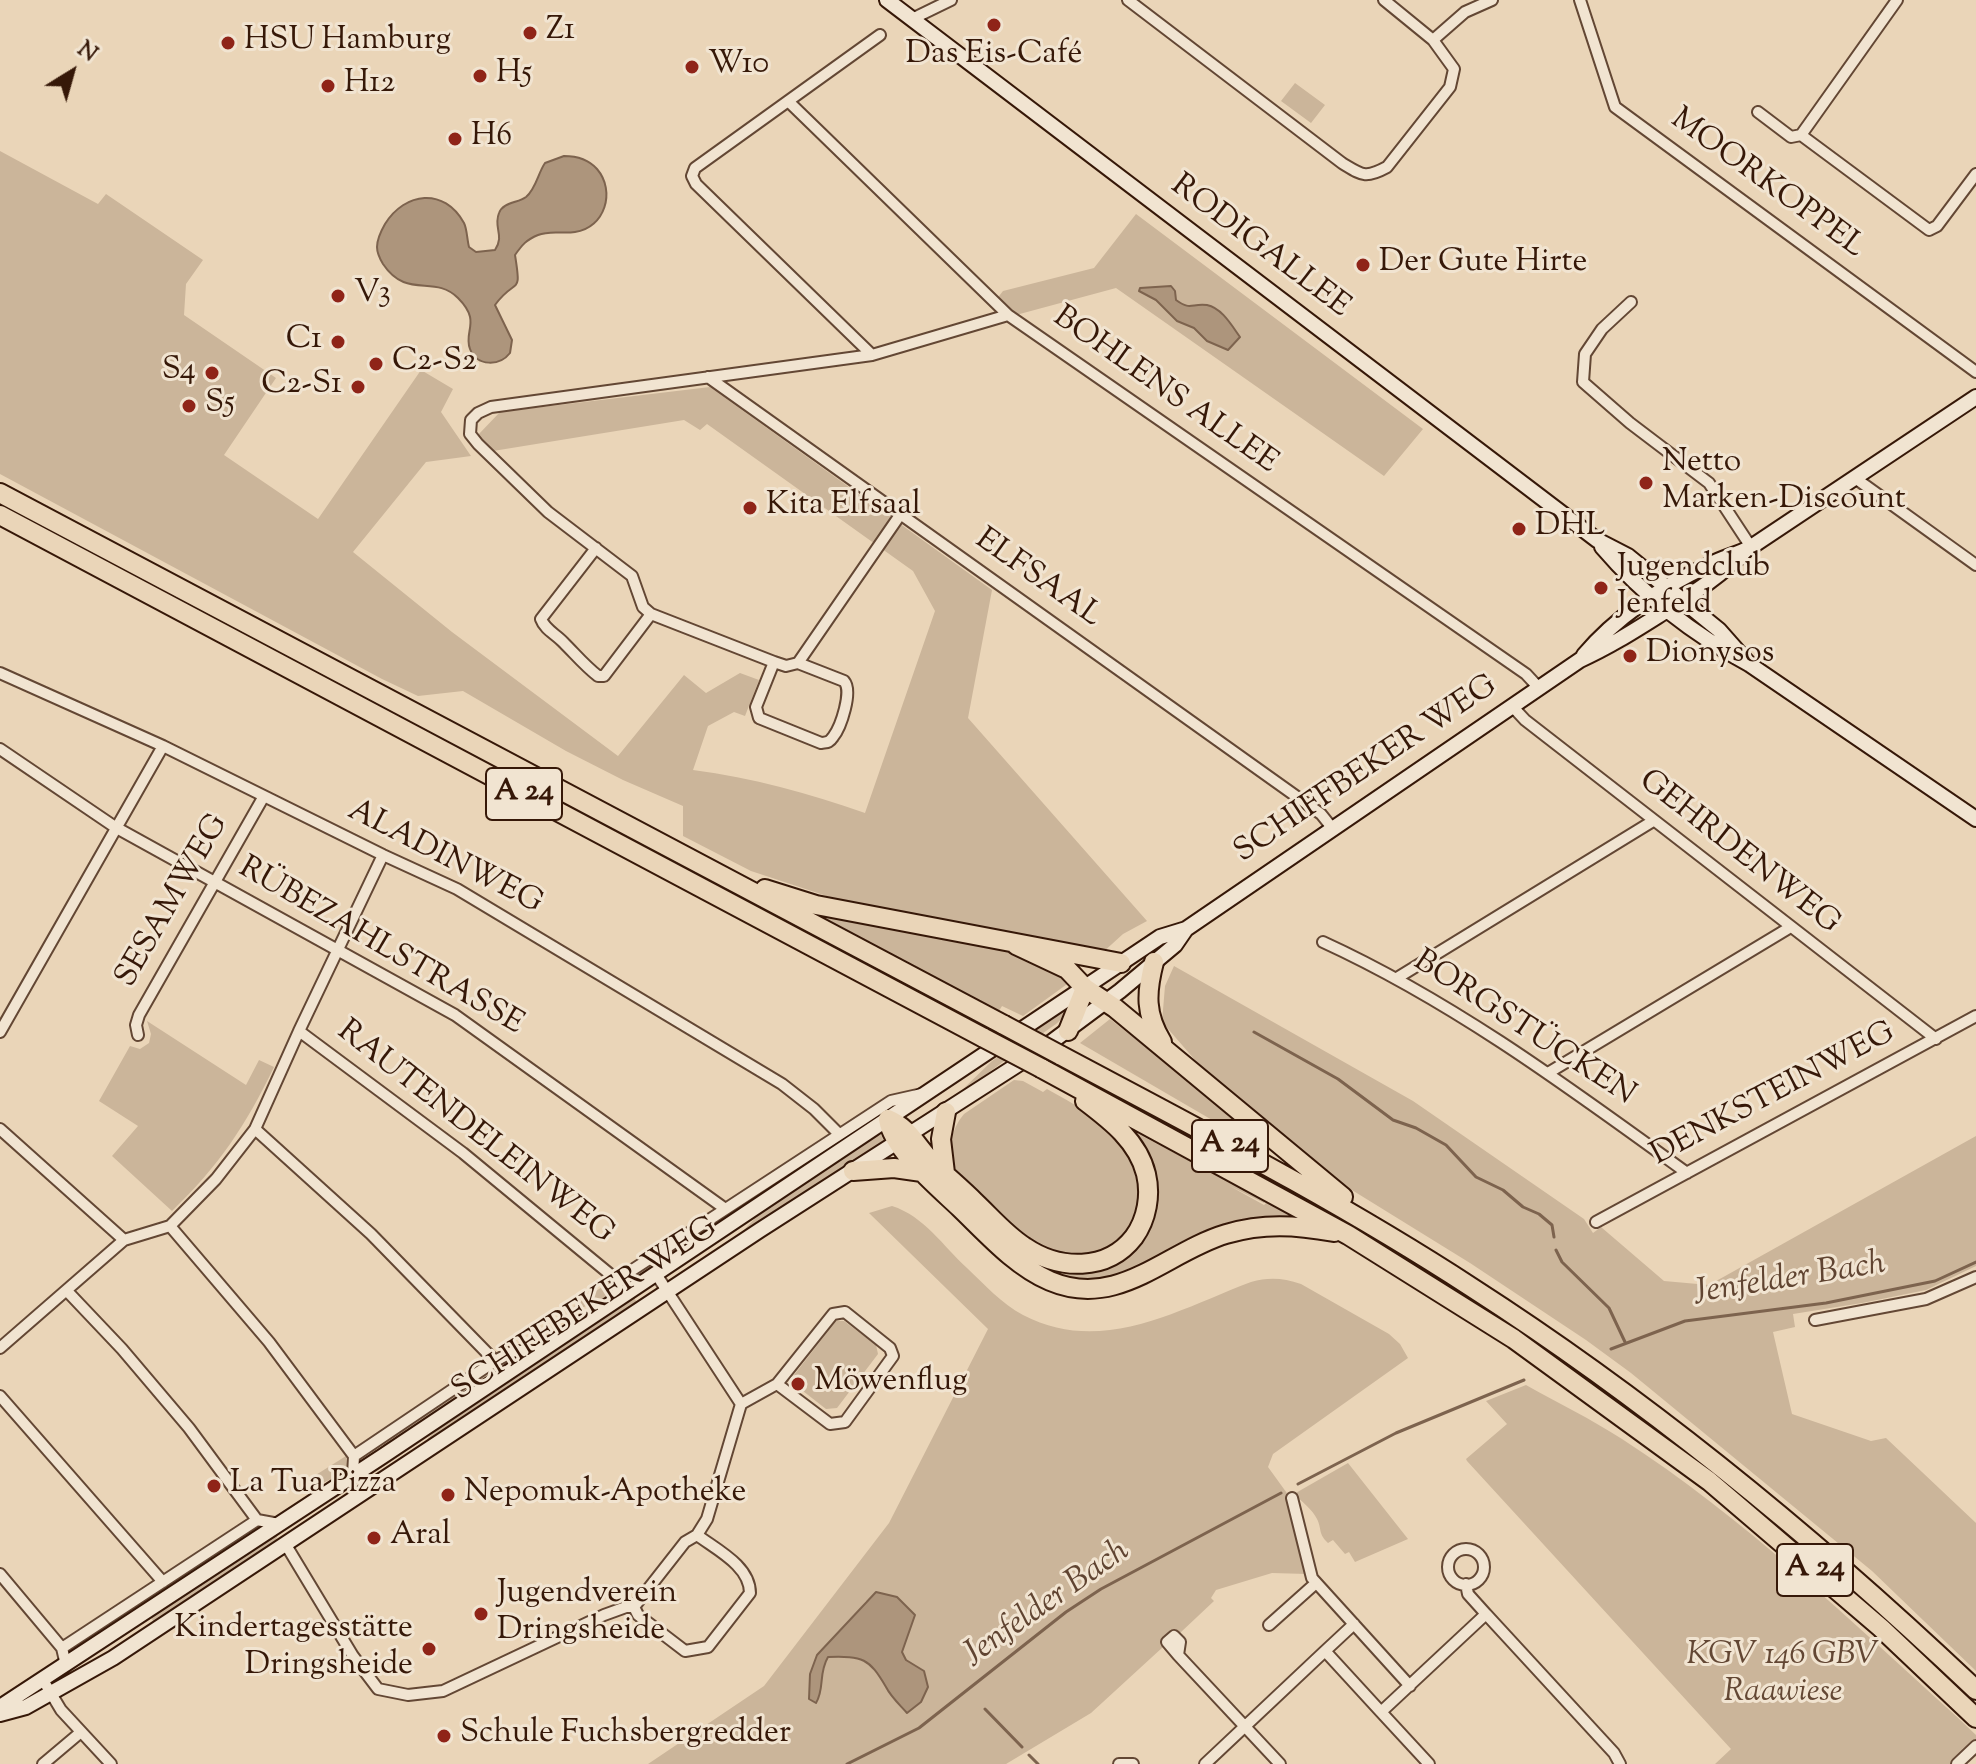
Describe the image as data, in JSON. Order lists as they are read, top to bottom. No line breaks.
{"streets":{"highway":["A 24"],"main road":["RODIGALLEE","SCHIFFBEKER WEG"],"street":["MOORKOPPEL","BOHLENS ALLEE","ELFSAAL","GEHRDENWEG","ALADINWEG","SESAMWEG","RÜBEZAHLSTRASSE","BORGSTÜCKEN","DENKSTEINWEG","RAUTENDELEINWEG"]},"crossings":[["RODIGALLEE","SCHIFFBEKER WEG"],["BOHLENS ALLEE","SCHIFFBEKER WEG"],["ELFSAAL","SCHIFFBEKER WEG"],["SCHIFFBEKER WEG","GEHRDENWEG"],["SCHIFFBEKER WEG","ALADINWEG"],["SCHIFFBEKER WEG","RÜBEZAHLSTRASSE"],["SCHIFFBEKER WEG","RAUTENDELEINWEG"],["GEHRDENWEG","DENKSTEINWEG"],["ALADINWEG","SESAMWEG"],["SESAMWEG","RÜBEZAHLSTRASSE"],["BORGSTÜCKEN","DENKSTEINWEG"]],"water":["Jenfelder Bach"],"parks":["KGV 146 GBV Raawiese"],"places":["Das Eis-Café","Z1","HSU Hamburg","W10","H5","H12","H6","Der Gute Hirte","V3","C1","C2-S2","S4","C2-S1","S5","Netto Marken-Discount","Kita Elfsaal","DHL","Jugendclub Jenfeld","Dionysos","Möwenflug","La Tua Pizza","Nepomuk-Apotheke","Aral","Jugendverein Dringsheide","Kindertagesstätte Dringsheide","Schule Fuchsbergredder"],"north":"top right"}
